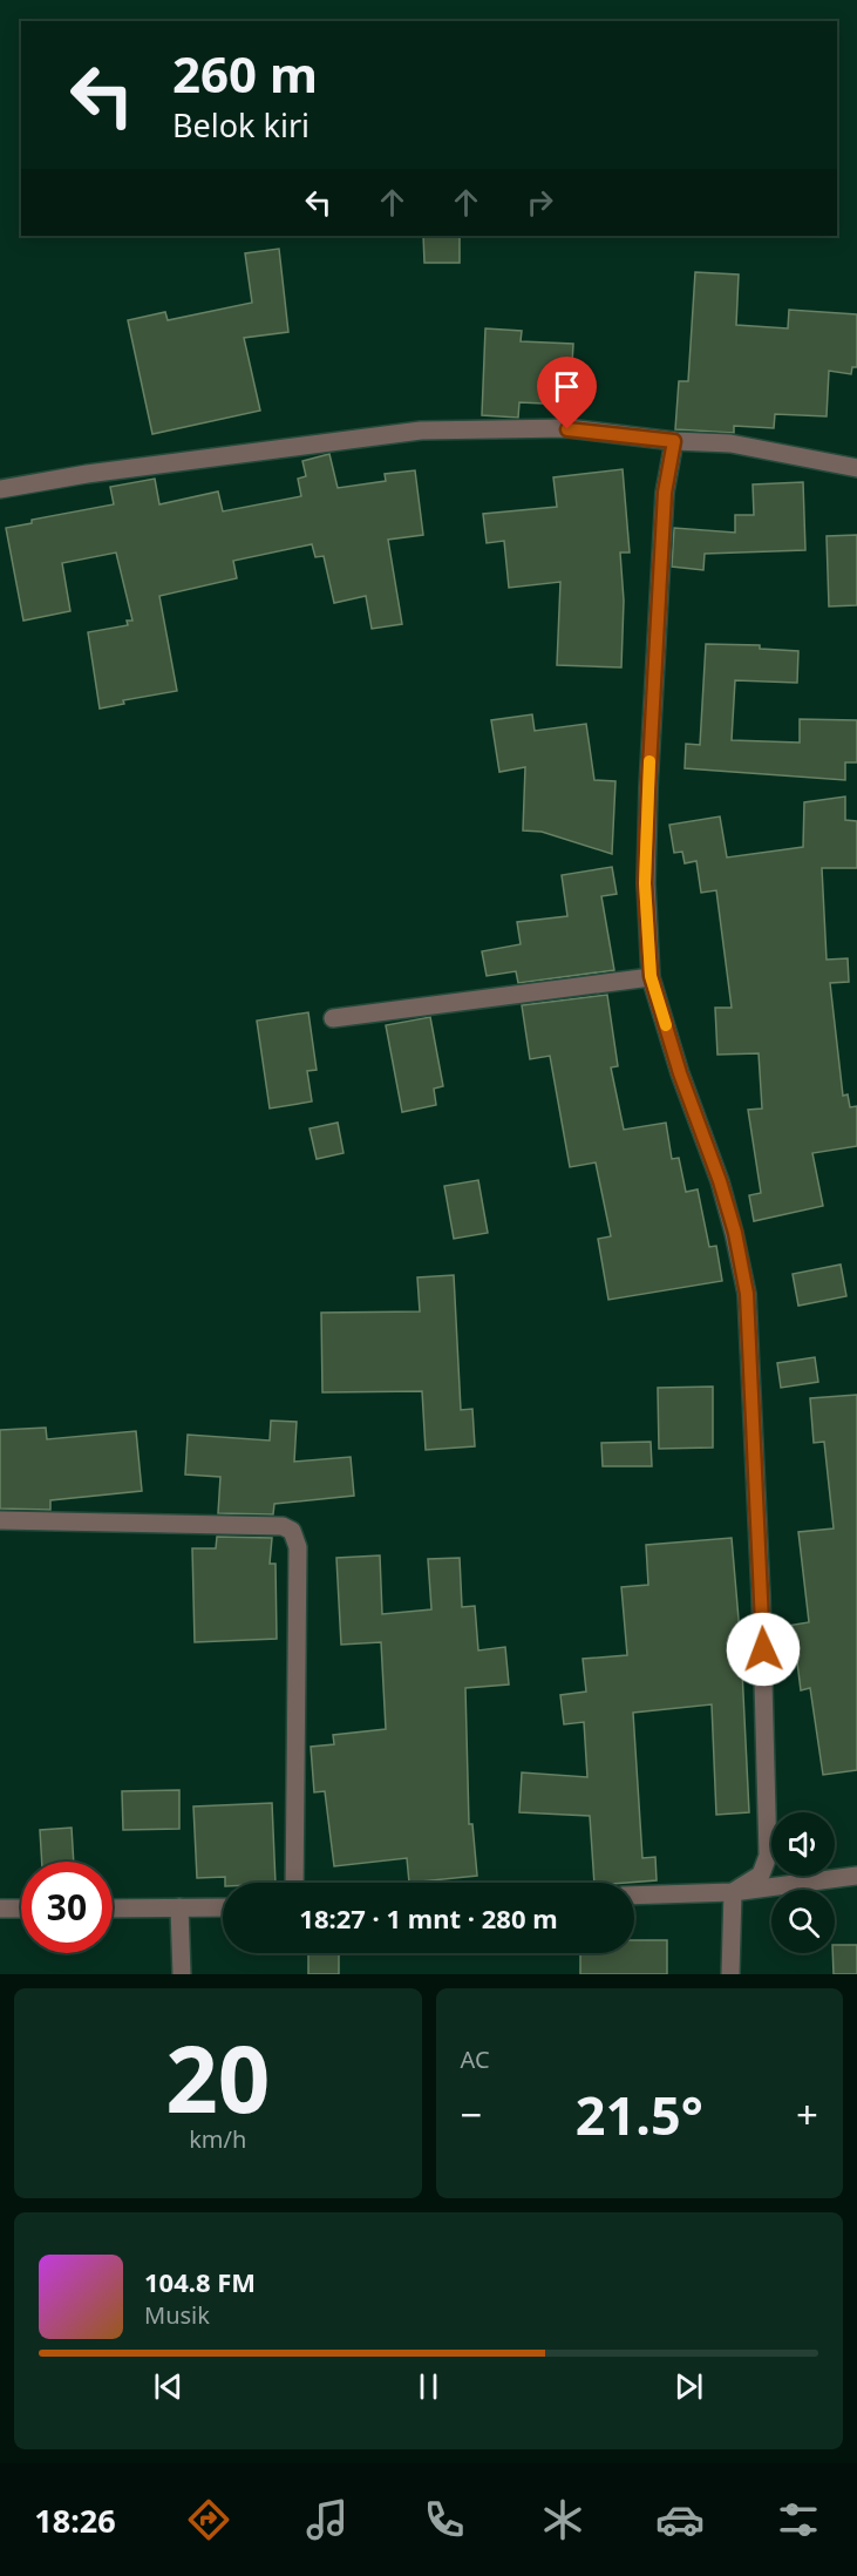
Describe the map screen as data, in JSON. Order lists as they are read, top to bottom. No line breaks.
{"page":{"turn":["260 m","Belok kiri"],"limit":"30","trip":"18:27 · 1 mnt · 280 m","tile":[["20","km/h"],"AC"],"heat":["−","21.5°","+"],"song":["104.8 FM","Musik"],"tabs":"18:26"}}
